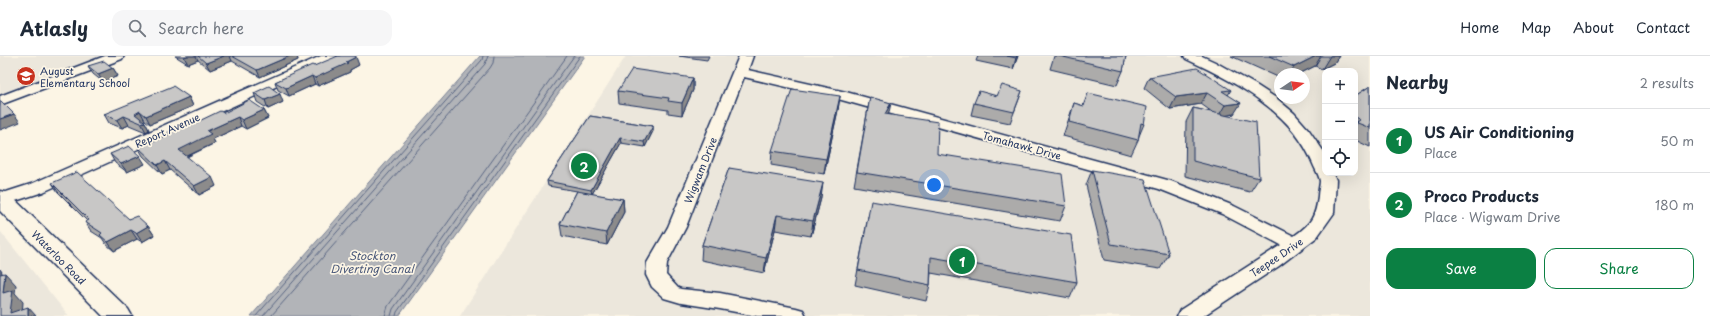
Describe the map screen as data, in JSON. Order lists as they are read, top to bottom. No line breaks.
{"streets":{"main road":["Waterloo Road"],"street":["Report Avenue","Tomahawk Drive","Wigwam Drive","Teepee Drive"]},"crossings":[["Report Avenue","Waterloo Road"],["Tomahawk Drive","Wigwam Drive"],["Tomahawk Drive","Teepee Drive"]],"water":["Stockton Diverting Canal"],"places":{"school or university":["August Elementary School"]},"north":"right","page":{"header":"Atlasly","search":"Search here","nav":["Home","Map","About","Contact"],"heading":["Nearby","2 results"],"map_buttons":["+","−"],"list":[{"mark":"1","name":"US Air Conditioning","note":"Place","value":"50 m"},{"mark":"2","name":"Proco Products","note":"Place · Wigwam Drive","value":"180 m"}],"pins":["2","1"],"buttons":["Save","Share"]}}
